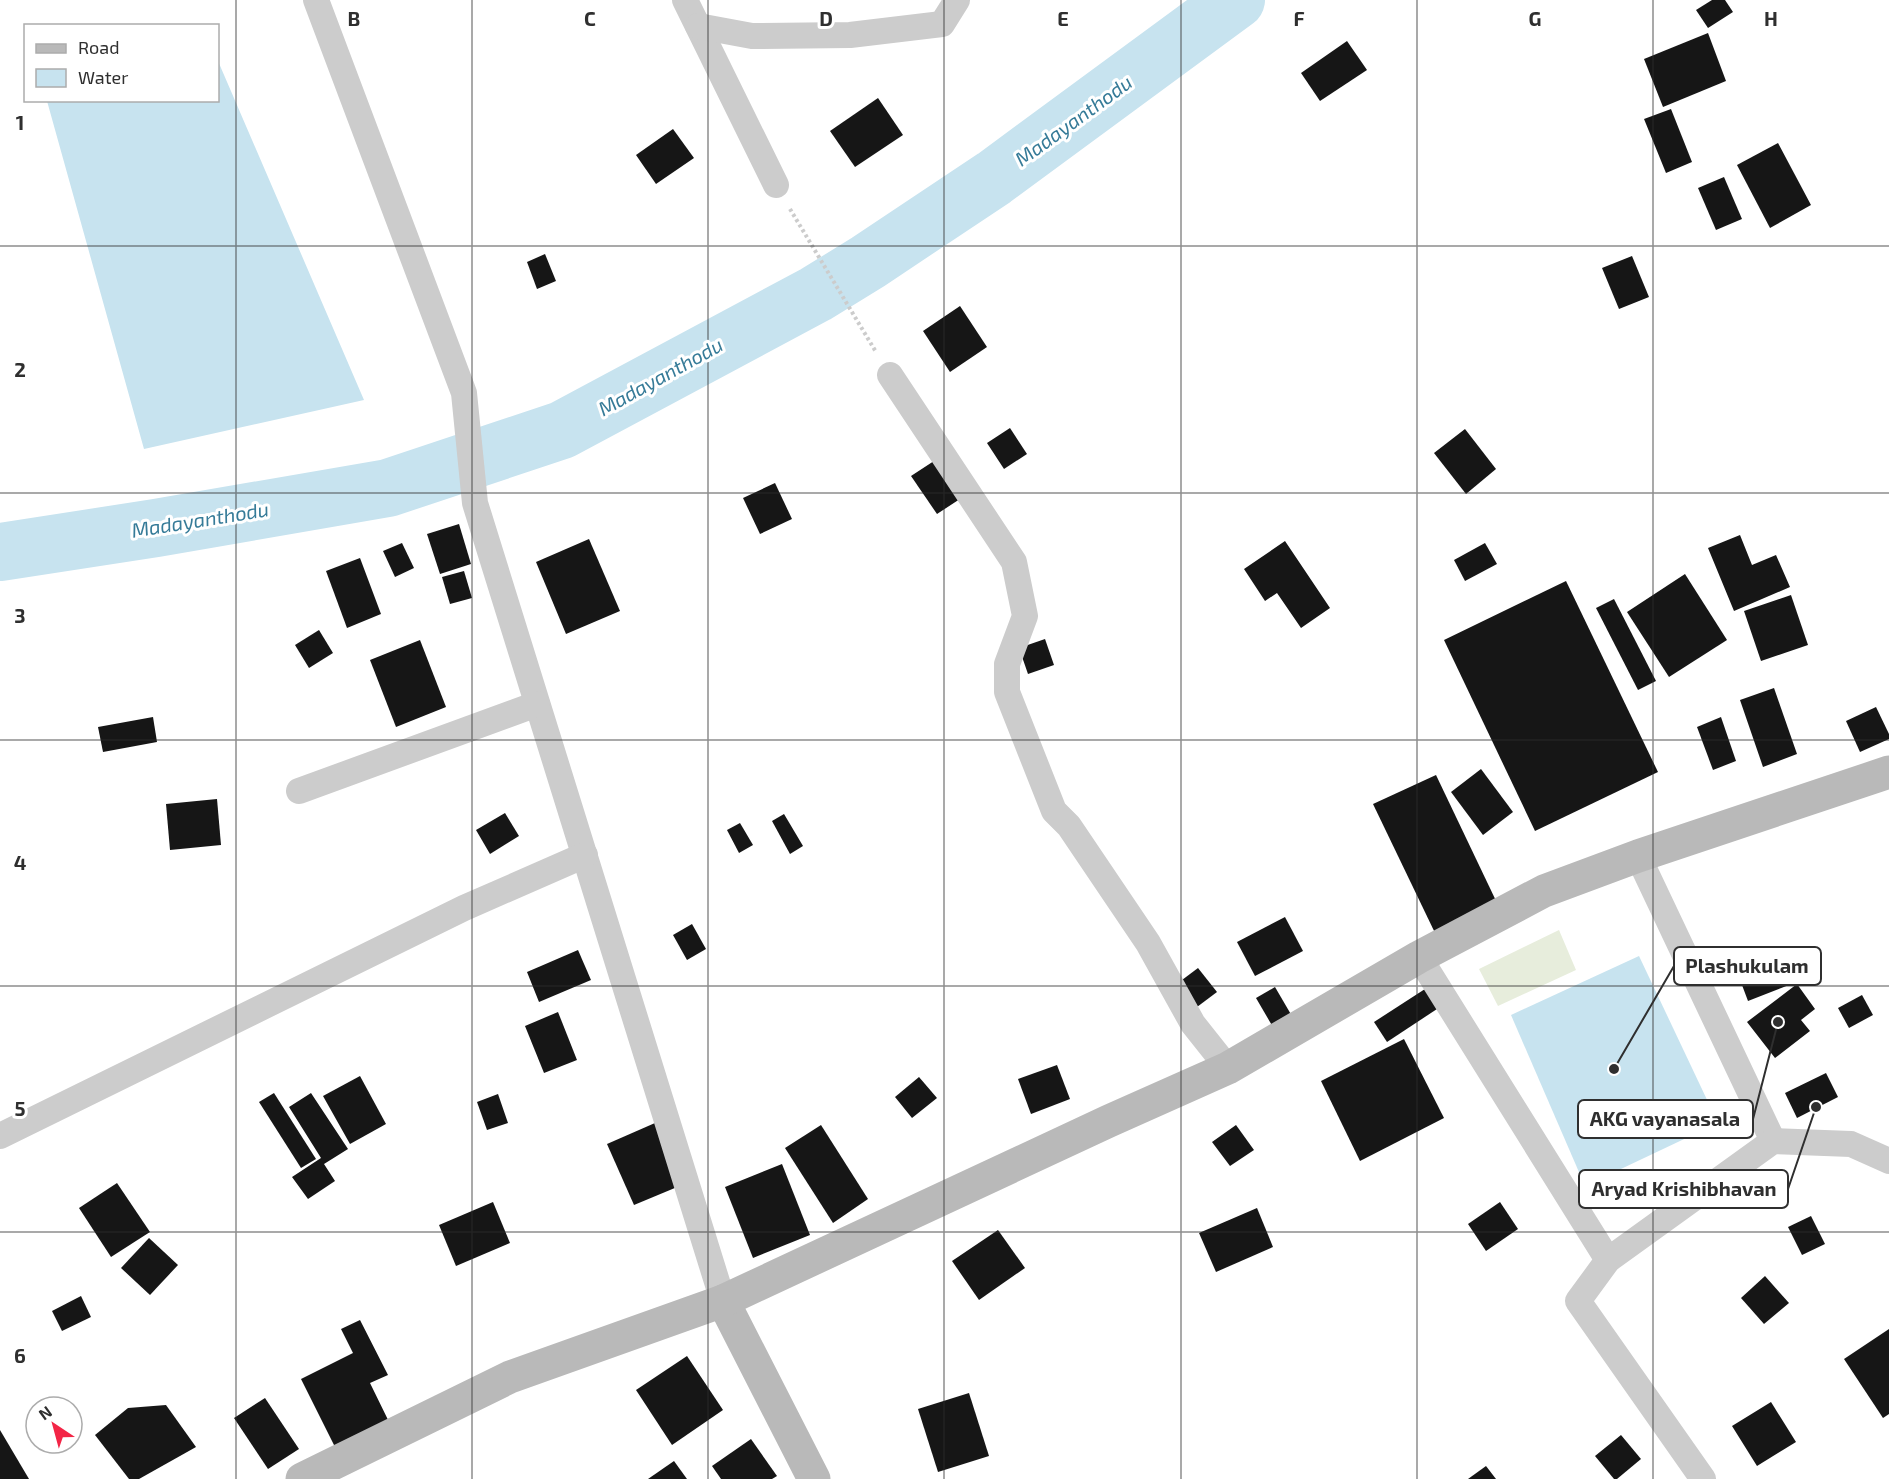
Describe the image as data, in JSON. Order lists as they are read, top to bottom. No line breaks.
{"water":["Madayanthodu"],"places":["AKG vayanasala","Plashukulam","Aryad Krishibhavan"],"legend":["Road","Water"],"north":"top left","grid":{"columns":["B","C","D","E","F","G","H"],"rows":["1","2","3","4","5","6"]}}
